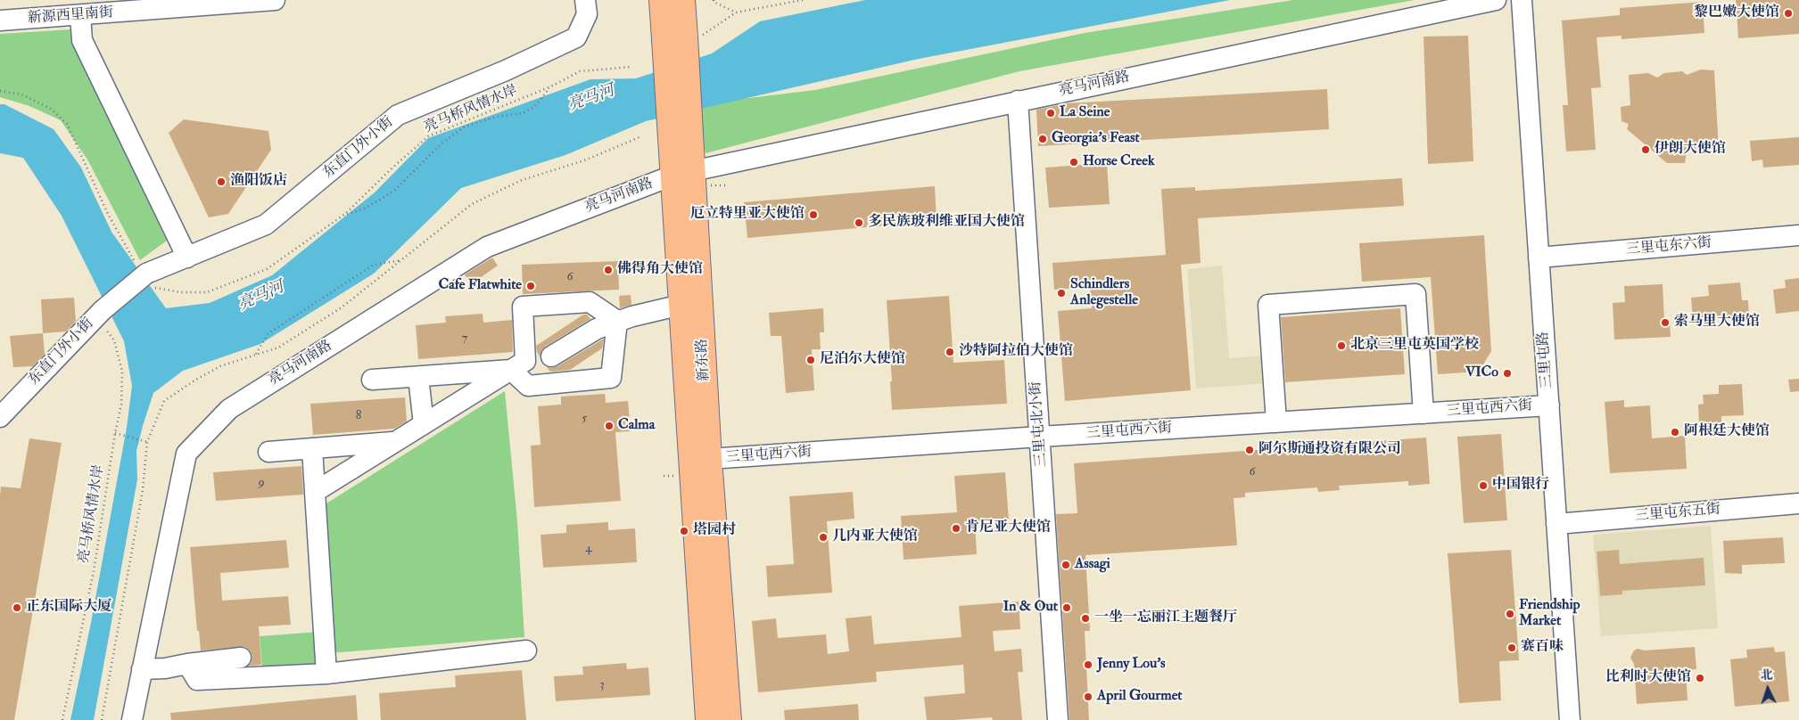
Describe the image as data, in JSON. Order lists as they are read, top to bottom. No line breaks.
{"streets":{"main road":["新东路"],"street":["新源西里南街","亮马河南路","东直门外小街","三里屯东六街","三里屯路","三里屯西六街","三里屯北小街","三里屯东五街"],"path":["亮马桥风情水岸"]},"crossings":[["亮马河南路","新东路"],["亮马河南路","三里屯北小街"],["亮马桥风情水岸","东直门外小街"],["三里屯东六街","三里屯路"],["新东路","三里屯西六街"],["三里屯路","三里屯西六街"],["三里屯路","三里屯东五街"],["三里屯西六街","三里屯北小街"]],"water":["亮马河"],"places":["黎巴嫩大使馆","La Seine","Georgia's Feast","伊朗大使馆","Horse Creek","渔阳饭店","厄立特里亚大使馆","多民族玻利维亚国大使馆","佛得角大使馆","Cafe Flatwhite","Schindlers Anlegestelle","索马里大使馆","北京三里屯英国学校","沙特阿拉伯大使馆","尼泊尔大使馆","VICo","Calma","阿根廷大使馆","阿尔斯通投资有限公司","中国银行","肯尼亚大使馆","塔园村","几内亚大使馆","Assagi","正东国际大厦","In & Out","Friendship Market","一坐一忘丽江主题餐厅","赛百味","Jenny Lou's","比利时大使馆","April Gourmet"],"house_numbers":["6","7","8","5","6","9","4","3"],"north":"top"}
